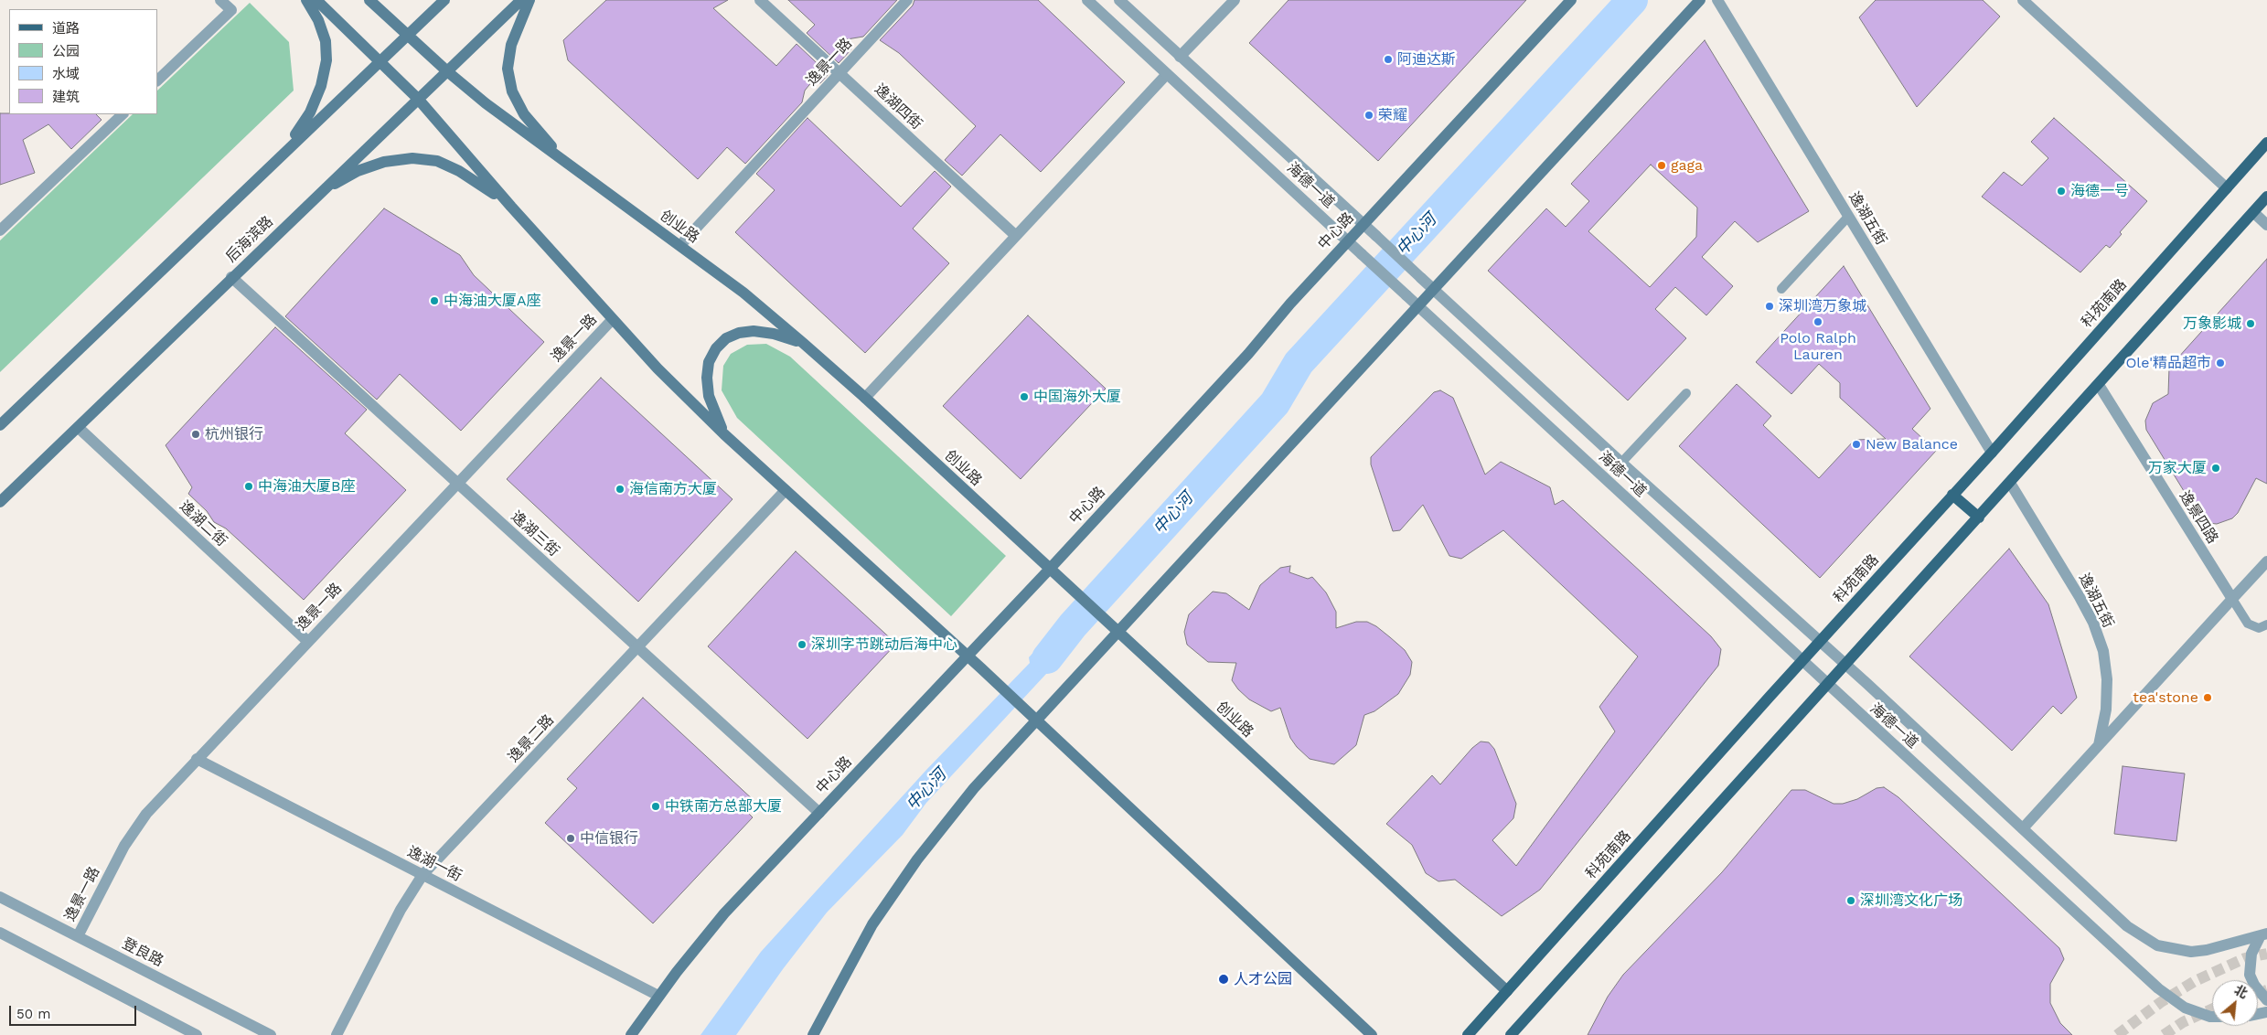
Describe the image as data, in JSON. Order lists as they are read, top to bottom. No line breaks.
{"streets":{"main road":["创业路","中心路","后海滨路","科苑南路"],"street":["逸景一路","逸湖四街","海德一道","逸湖五街","逸景四路","逸湖二街","逸湖三街","逸景二路","逸湖一街","登良路"]},"crossings":[["逸景一路","逸湖四街"],["逸景一路","创业路"],["逸景一路","逸湖二街"],["逸景一路","逸湖三街"],["逸景一路","逸湖一街"],["逸景一路","登良路"],["海德一道","中心路"],["海德一道","科苑南路"],["逸湖五街","科苑南路"],["创业路","中心路"],["创业路","后海滨路"],["创业路","科苑南路"],["中心路","逸湖三街"],["中心路","逸湖一街"],["后海滨路","逸湖二街"],["后海滨路","逸湖三街"],["逸湖三街","逸景二路"],["逸景二路","逸湖一街"]],"water":["中心河"],"places":["阿迪达斯","荣耀","gaga","海德一号","中海油大厦A座","深圳湾万象城","Polo Ralph Lauren","万象影城","Ole'精品超市","中国海外大厦","杭州银行","New Balance","万家大厦","中海油大厦B座","海信南方大厦","深圳字节跳动后海中心","tea'stone","中铁南方总部大厦","中信银行","深圳湾文化广场","人才公园"],"legend":["道路","公园","水域","建筑"],"scale_bar":"50 m","north":"top right"}
